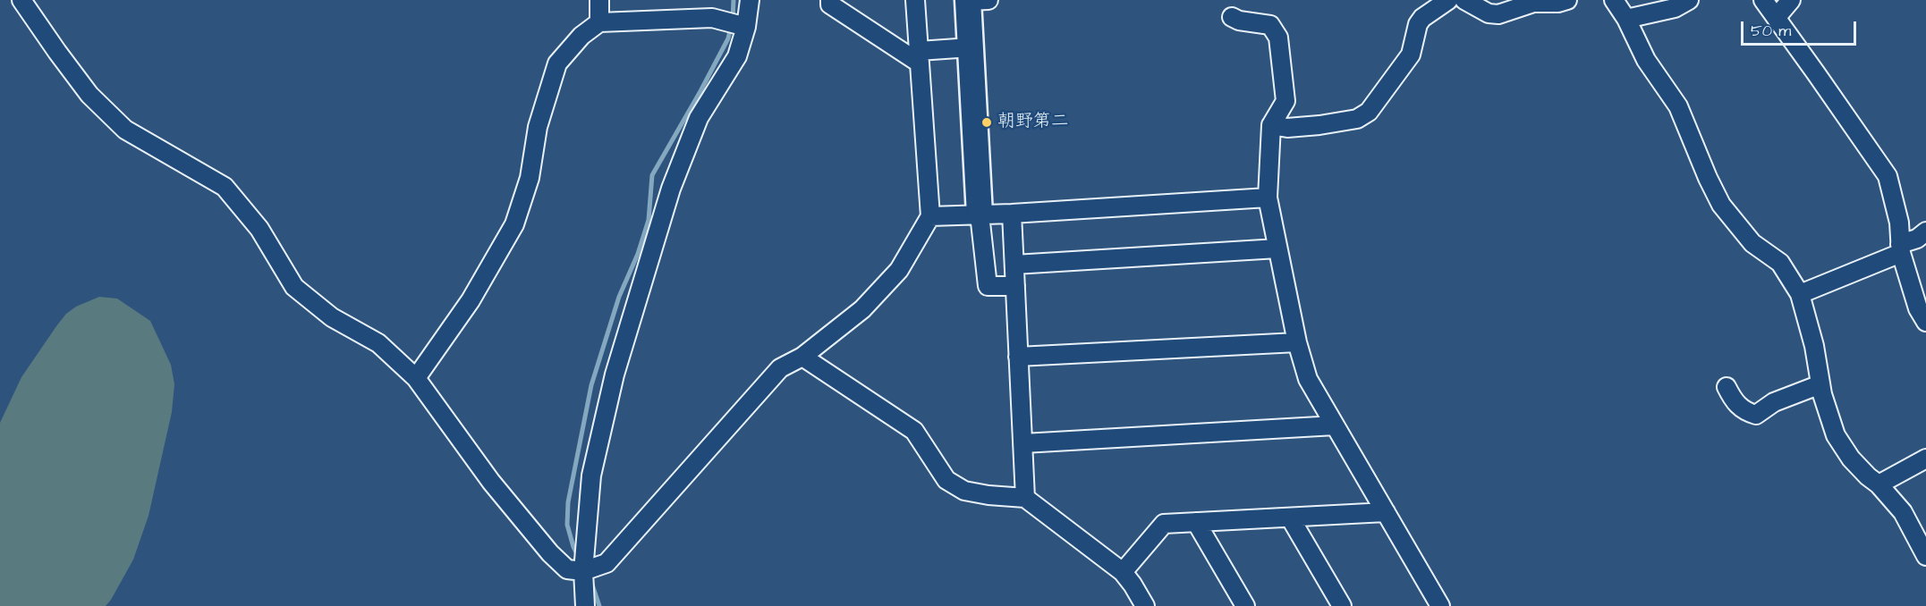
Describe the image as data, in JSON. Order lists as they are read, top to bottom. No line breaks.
{"places":["朝野第二"],"scale_bar":"50 m"}
